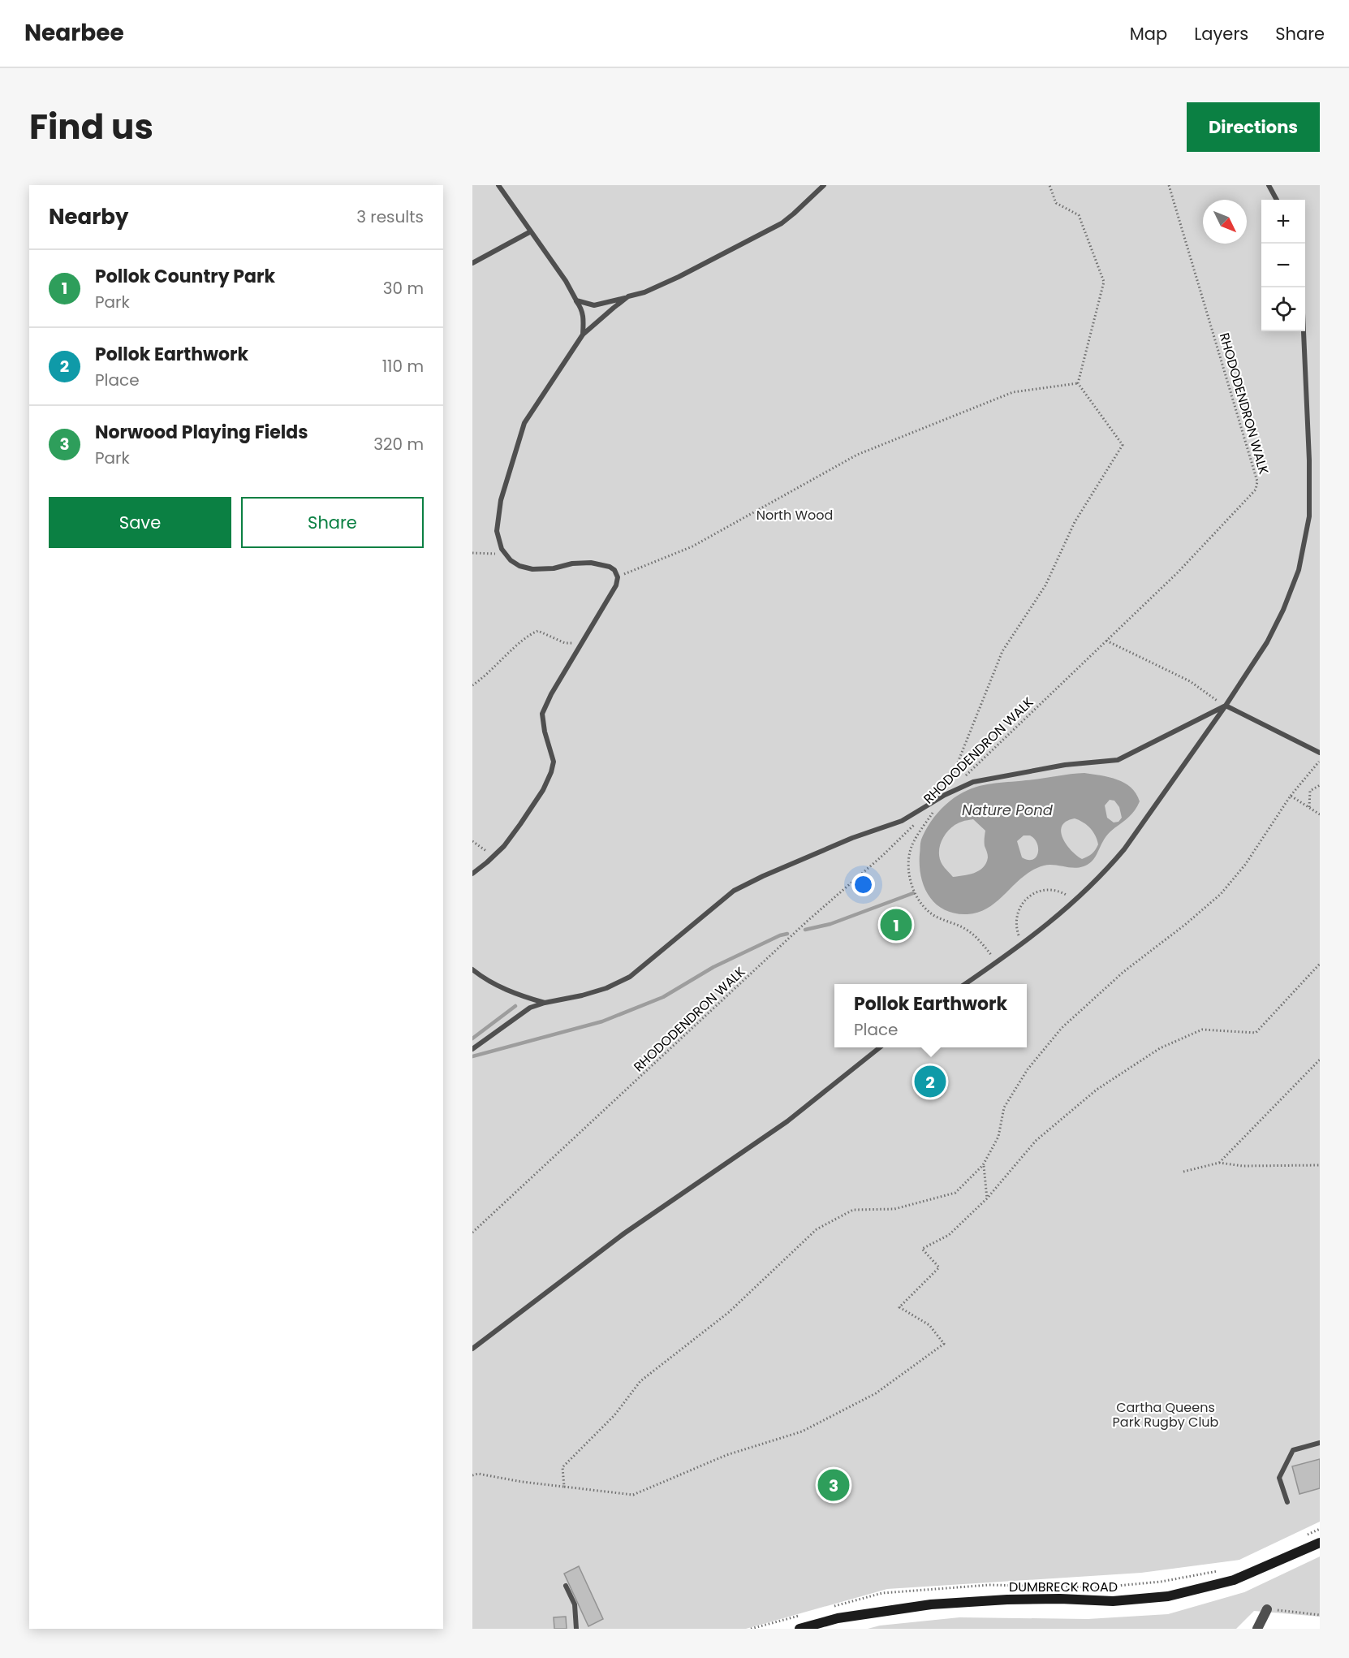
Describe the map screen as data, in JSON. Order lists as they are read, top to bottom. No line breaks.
{"streets":{"main road":["DUMBRECK ROAD"],"path":["RHODODENDRON WALK"]},"water":["Nature Pond"],"parks":["North Wood","Cartha Queens Park Rugby Club"],"north":"bottom right","page":{"header":"Nearbee","nav":["Map","Layers","Share"],"title":"Find us","buttons":["Directions",["Save","Share"]],"heading":["Nearby","3 results"],"map_buttons":["+","−"],"list":[{"mark":"1","name":"Pollok Country Park","note":"Park","value":"30 m"},{"mark":"2","name":"Pollok Earthwork","note":"Place","value":"110 m"},{"mark":"3","name":"Norwood Playing Fields","note":"Park","value":"320 m"}],"pins":["1","2","3"],"popup":["Pollok Earthwork","Place"]}}
